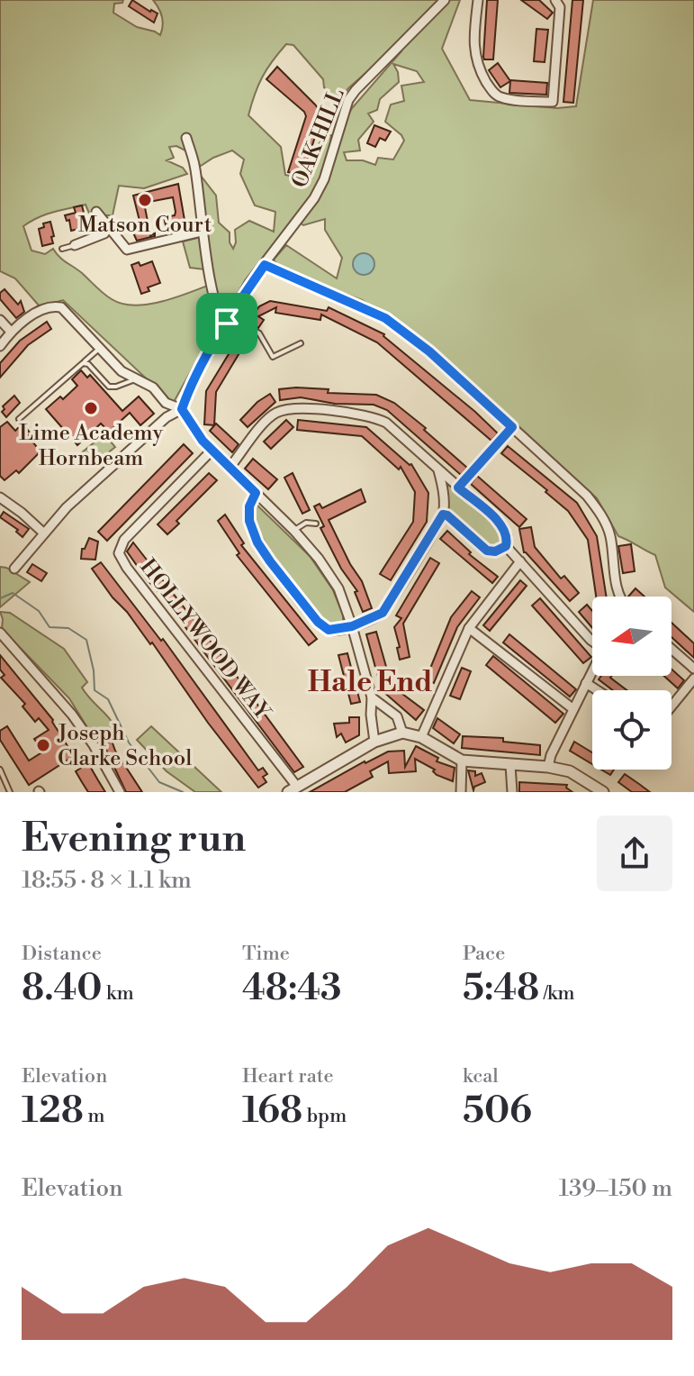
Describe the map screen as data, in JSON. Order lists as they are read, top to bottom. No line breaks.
{"streets":{"street":["OAK HILL","HOLLYWOOD WAY"]},"districts":["Hale End"],"places":["Matson Court","Lime Academy Hornbeam","Joseph Clarke School"],"north":"left","page":{"heading":["Evening run","18:55 · 8 × 1.1 km"],"stats":[["Distance","8.40 km"],["Time","48:43"],["Pace","5:48 /km"],["Elevation","128 m"],["Heart rate","168 bpm"],["kcal","506"]],"chart":["Elevation","139–150 m"]}}
